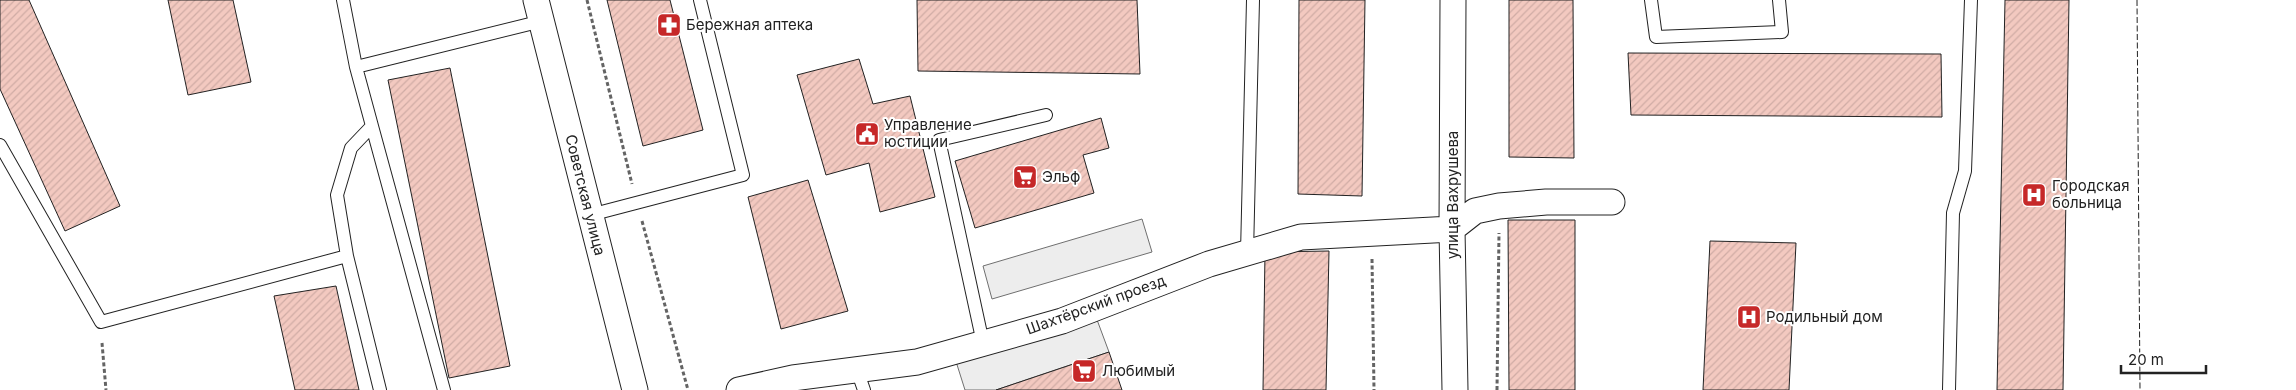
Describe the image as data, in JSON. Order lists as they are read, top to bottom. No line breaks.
{"streets":{"street":["Советская улица","улица Вахрушева","Шахтёрский проезд"]},"crossings":[["улица Вахрушева","Шахтёрский проезд"]],"places":{"pharmacy":["Бережная аптека"],"public building":["Управление юстиции"],"supermarket":["Эльф","Любимый"],"hospital":["Городская больница","Родильный дом"]},"scale_bar":"20 m"}
